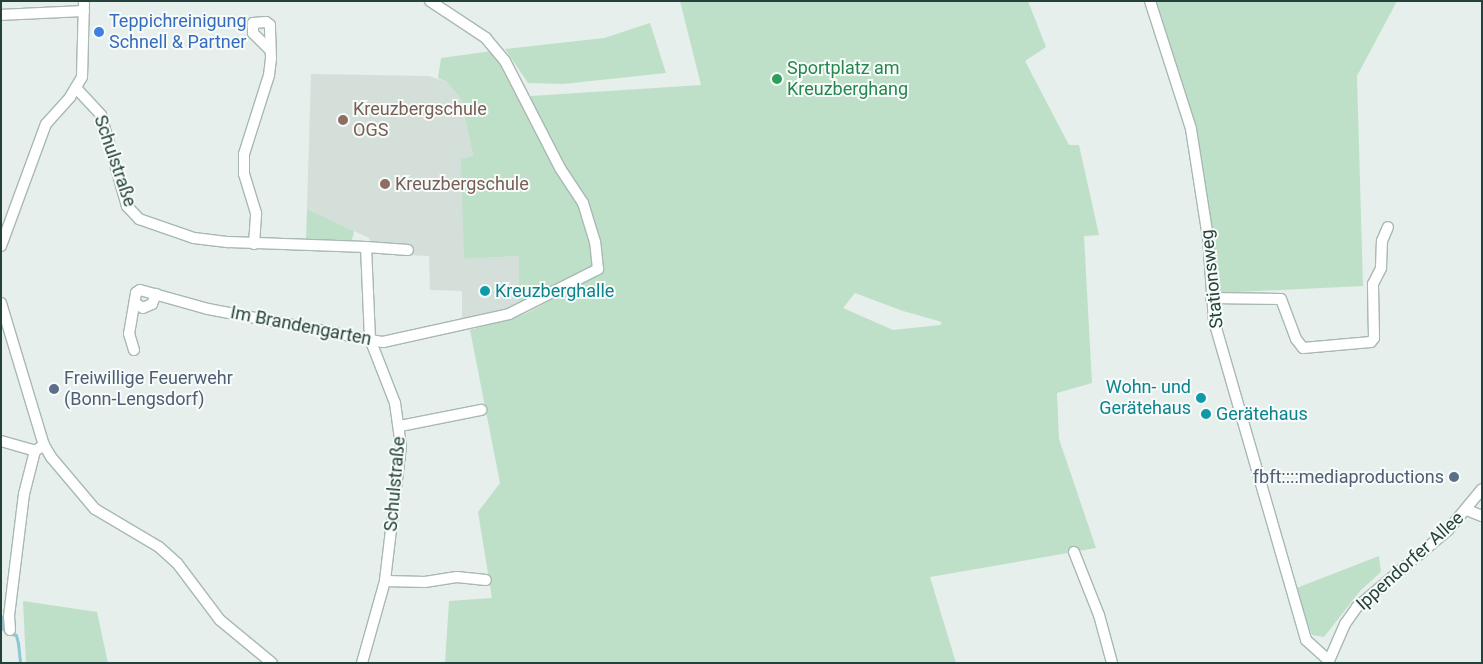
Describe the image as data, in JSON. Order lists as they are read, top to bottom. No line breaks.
{"streets":{"street":["Schulstraße","Stationsweg","Im Brandengarten","Ippendorfer Allee"]},"crossings":[["Schulstraße","Im Brandengarten"],["Stationsweg","Ippendorfer Allee"]],"places":["Teppichreinigung Schnell & Partner","Sportplatz am Kreuzberghang","Kreuzbergschule OGS","Kreuzbergschule","Kreuzberghalle","Freiwillige Feuerwehr (Bonn-Lengsdorf)","Wohn- und Gerätehaus","Gerätehaus","fbft::::mediaproductions"]}
